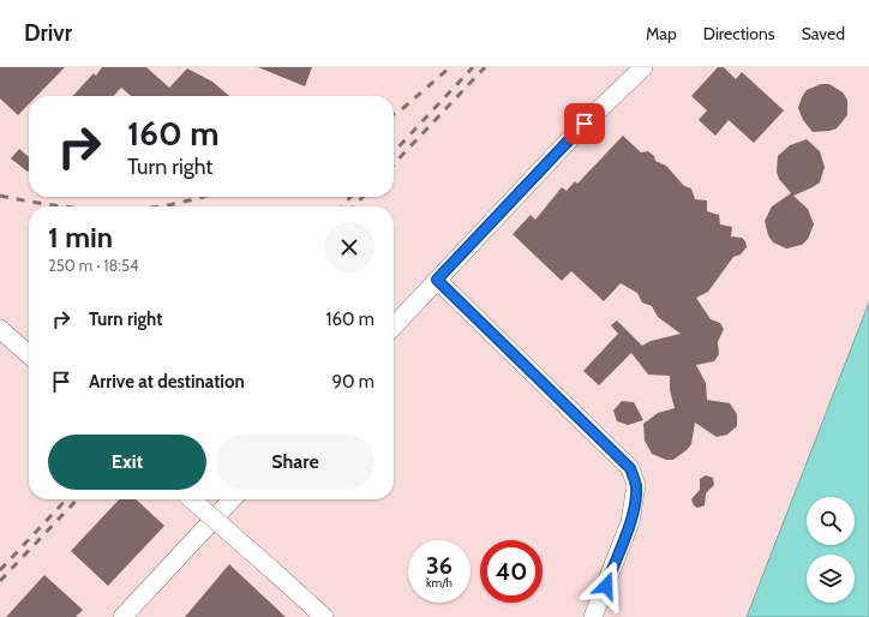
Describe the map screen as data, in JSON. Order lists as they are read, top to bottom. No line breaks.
{"page":{"header":"Drivr","nav":["Map","Directions","Saved"],"turn":["160 m","Turn right"],"heading":["1 min","250 m · 18:54"],"list":[{"name":"Turn right","value":"160 m"},{"name":"Arrive at destination","value":"90 m"}],"buttons":["Exit","Share"],"speed":"36 km/h","limit":"40"}}
